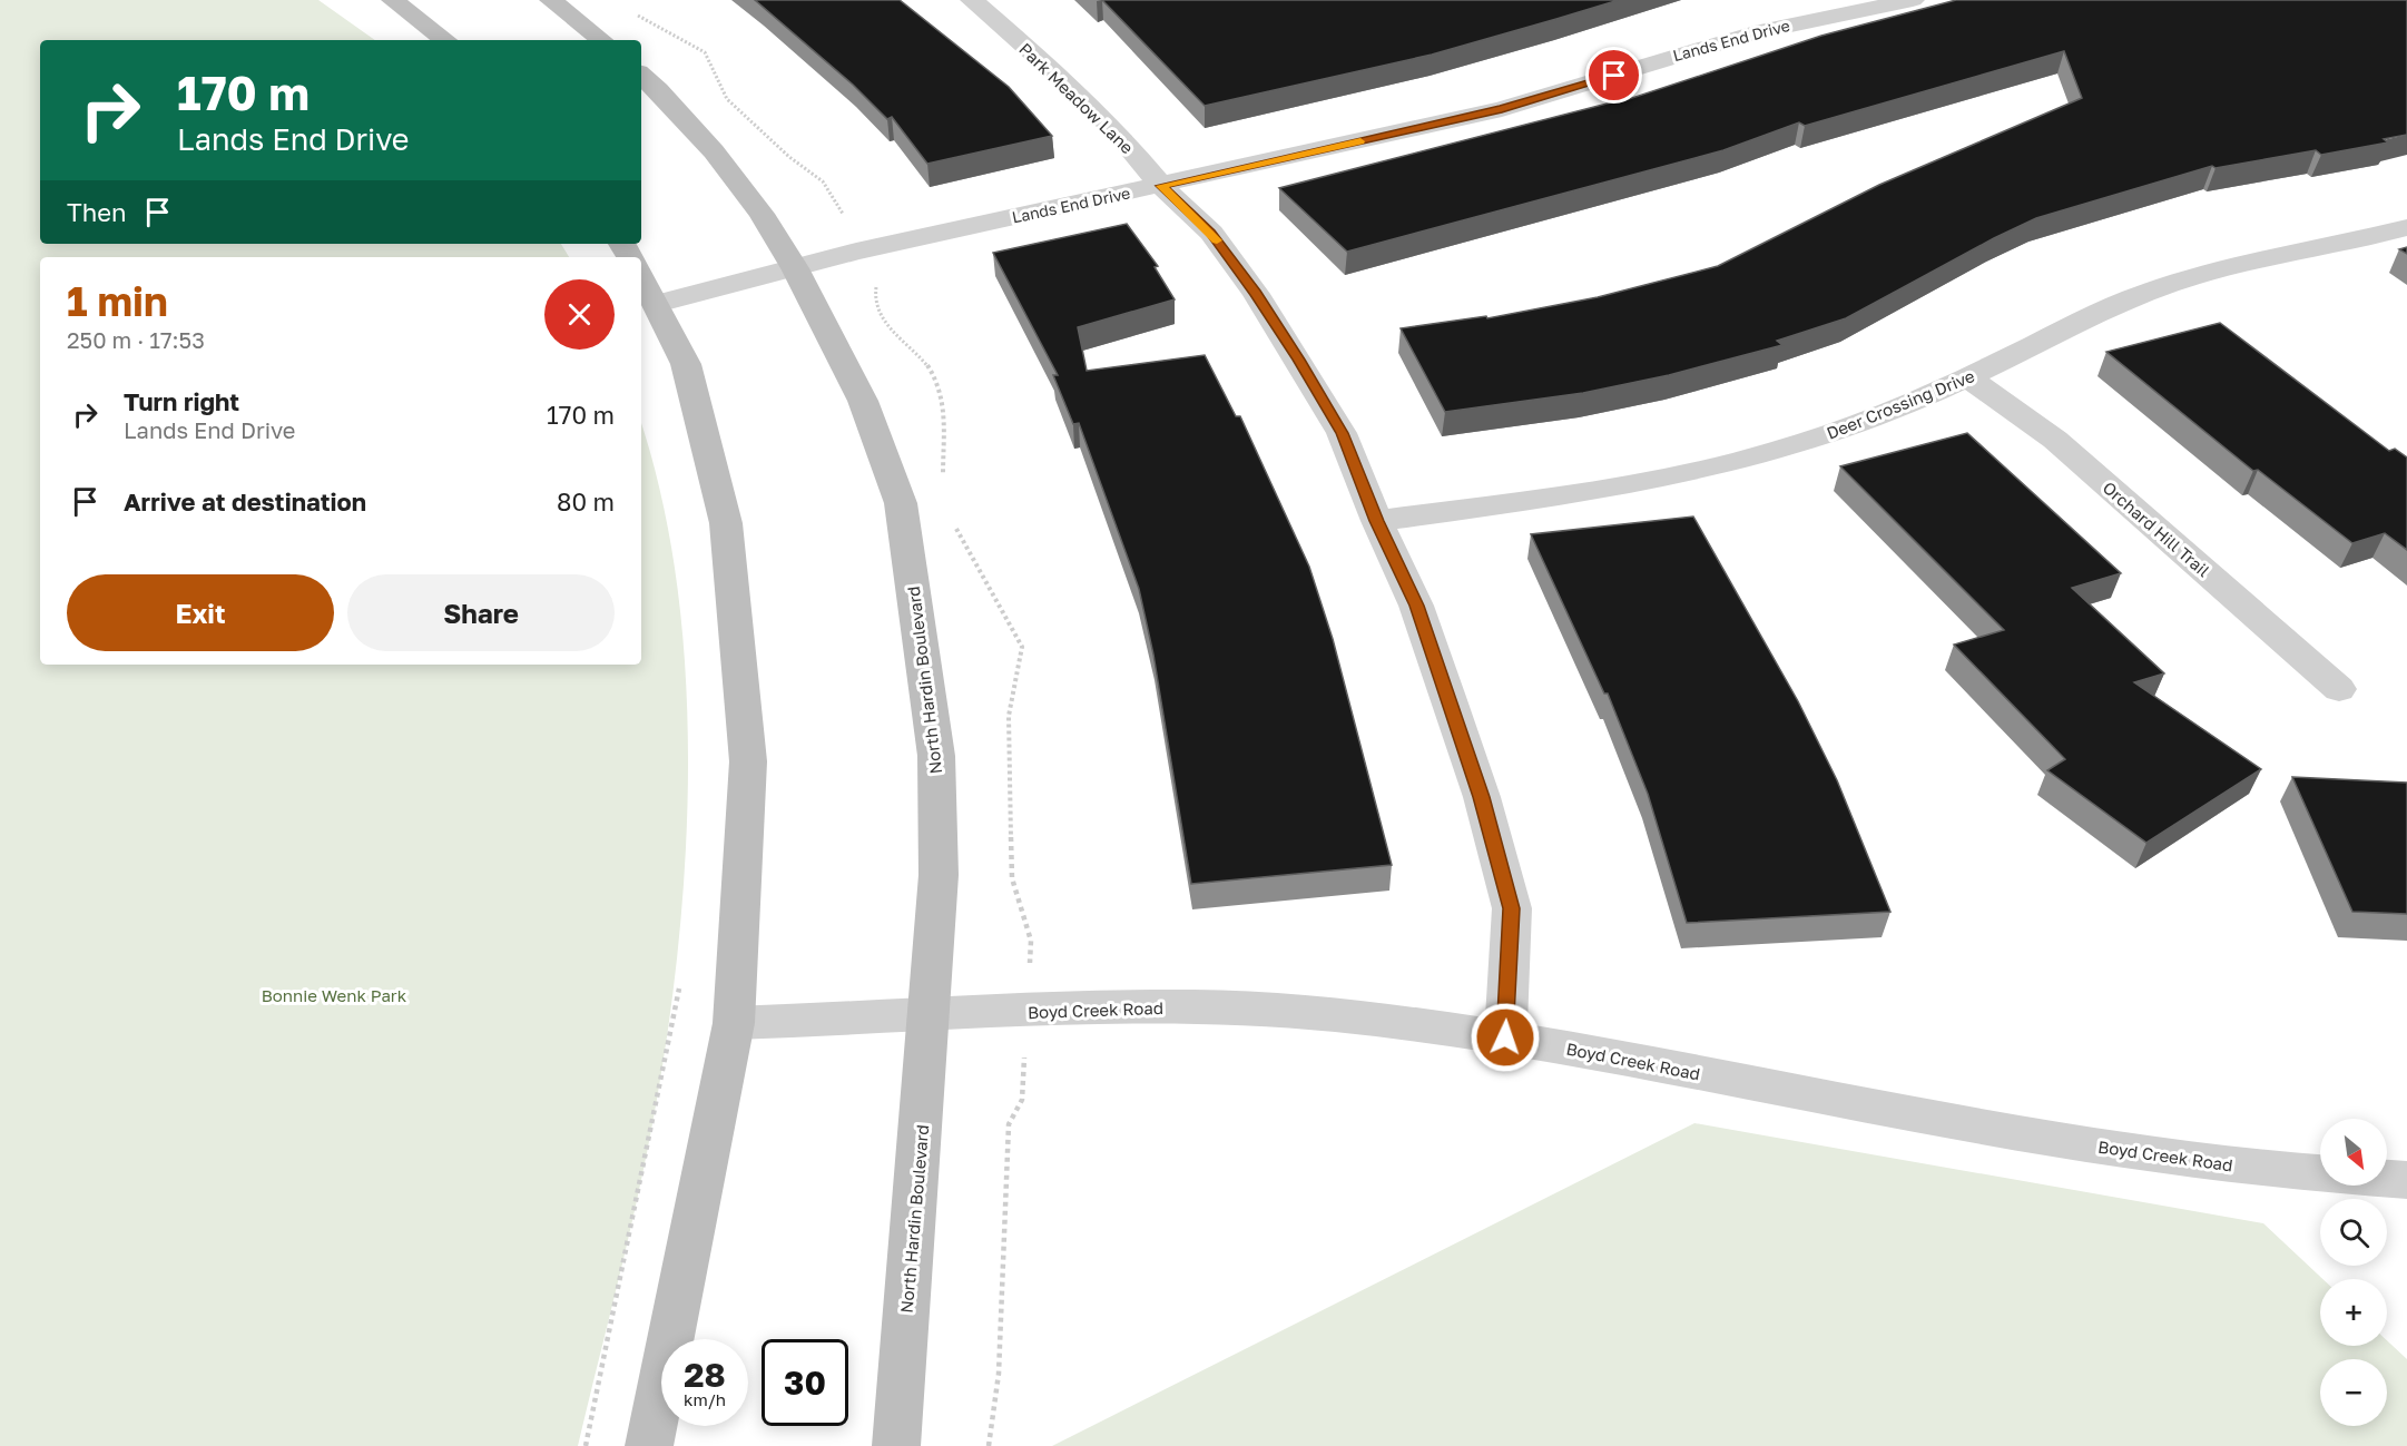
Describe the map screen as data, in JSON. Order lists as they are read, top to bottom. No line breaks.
{"streets":{"main road":["North Hardin Boulevard"],"street":["Lands End Drive","Park Meadow Lane","Deer Crossing Drive","Orchard Hill Trail","Boyd Creek Road"]},"crossings":[["Lands End Drive","Park Meadow Lane"],["Lands End Drive","North Hardin Boulevard"],["Park Meadow Lane","Deer Crossing Drive"],["Park Meadow Lane","Boyd Creek Road"],["Deer Crossing Drive","Orchard Hill Trail"],["North Hardin Boulevard","Boyd Creek Road"]],"parks":["Bonnie Wenk Park"],"north":"bottom right","page":{"turn":["170 m","Lands End Drive"],"then":"Then","heading":["1 min","250 m · 17:53"],"list":[{"name":"Turn right","note":"Lands End Drive","value":"170 m"},{"name":"Arrive at destination","value":"80 m"}],"buttons":["Exit","Share"],"map_buttons":["+","−"],"speed":"28 km/h","limit":"30"}}
